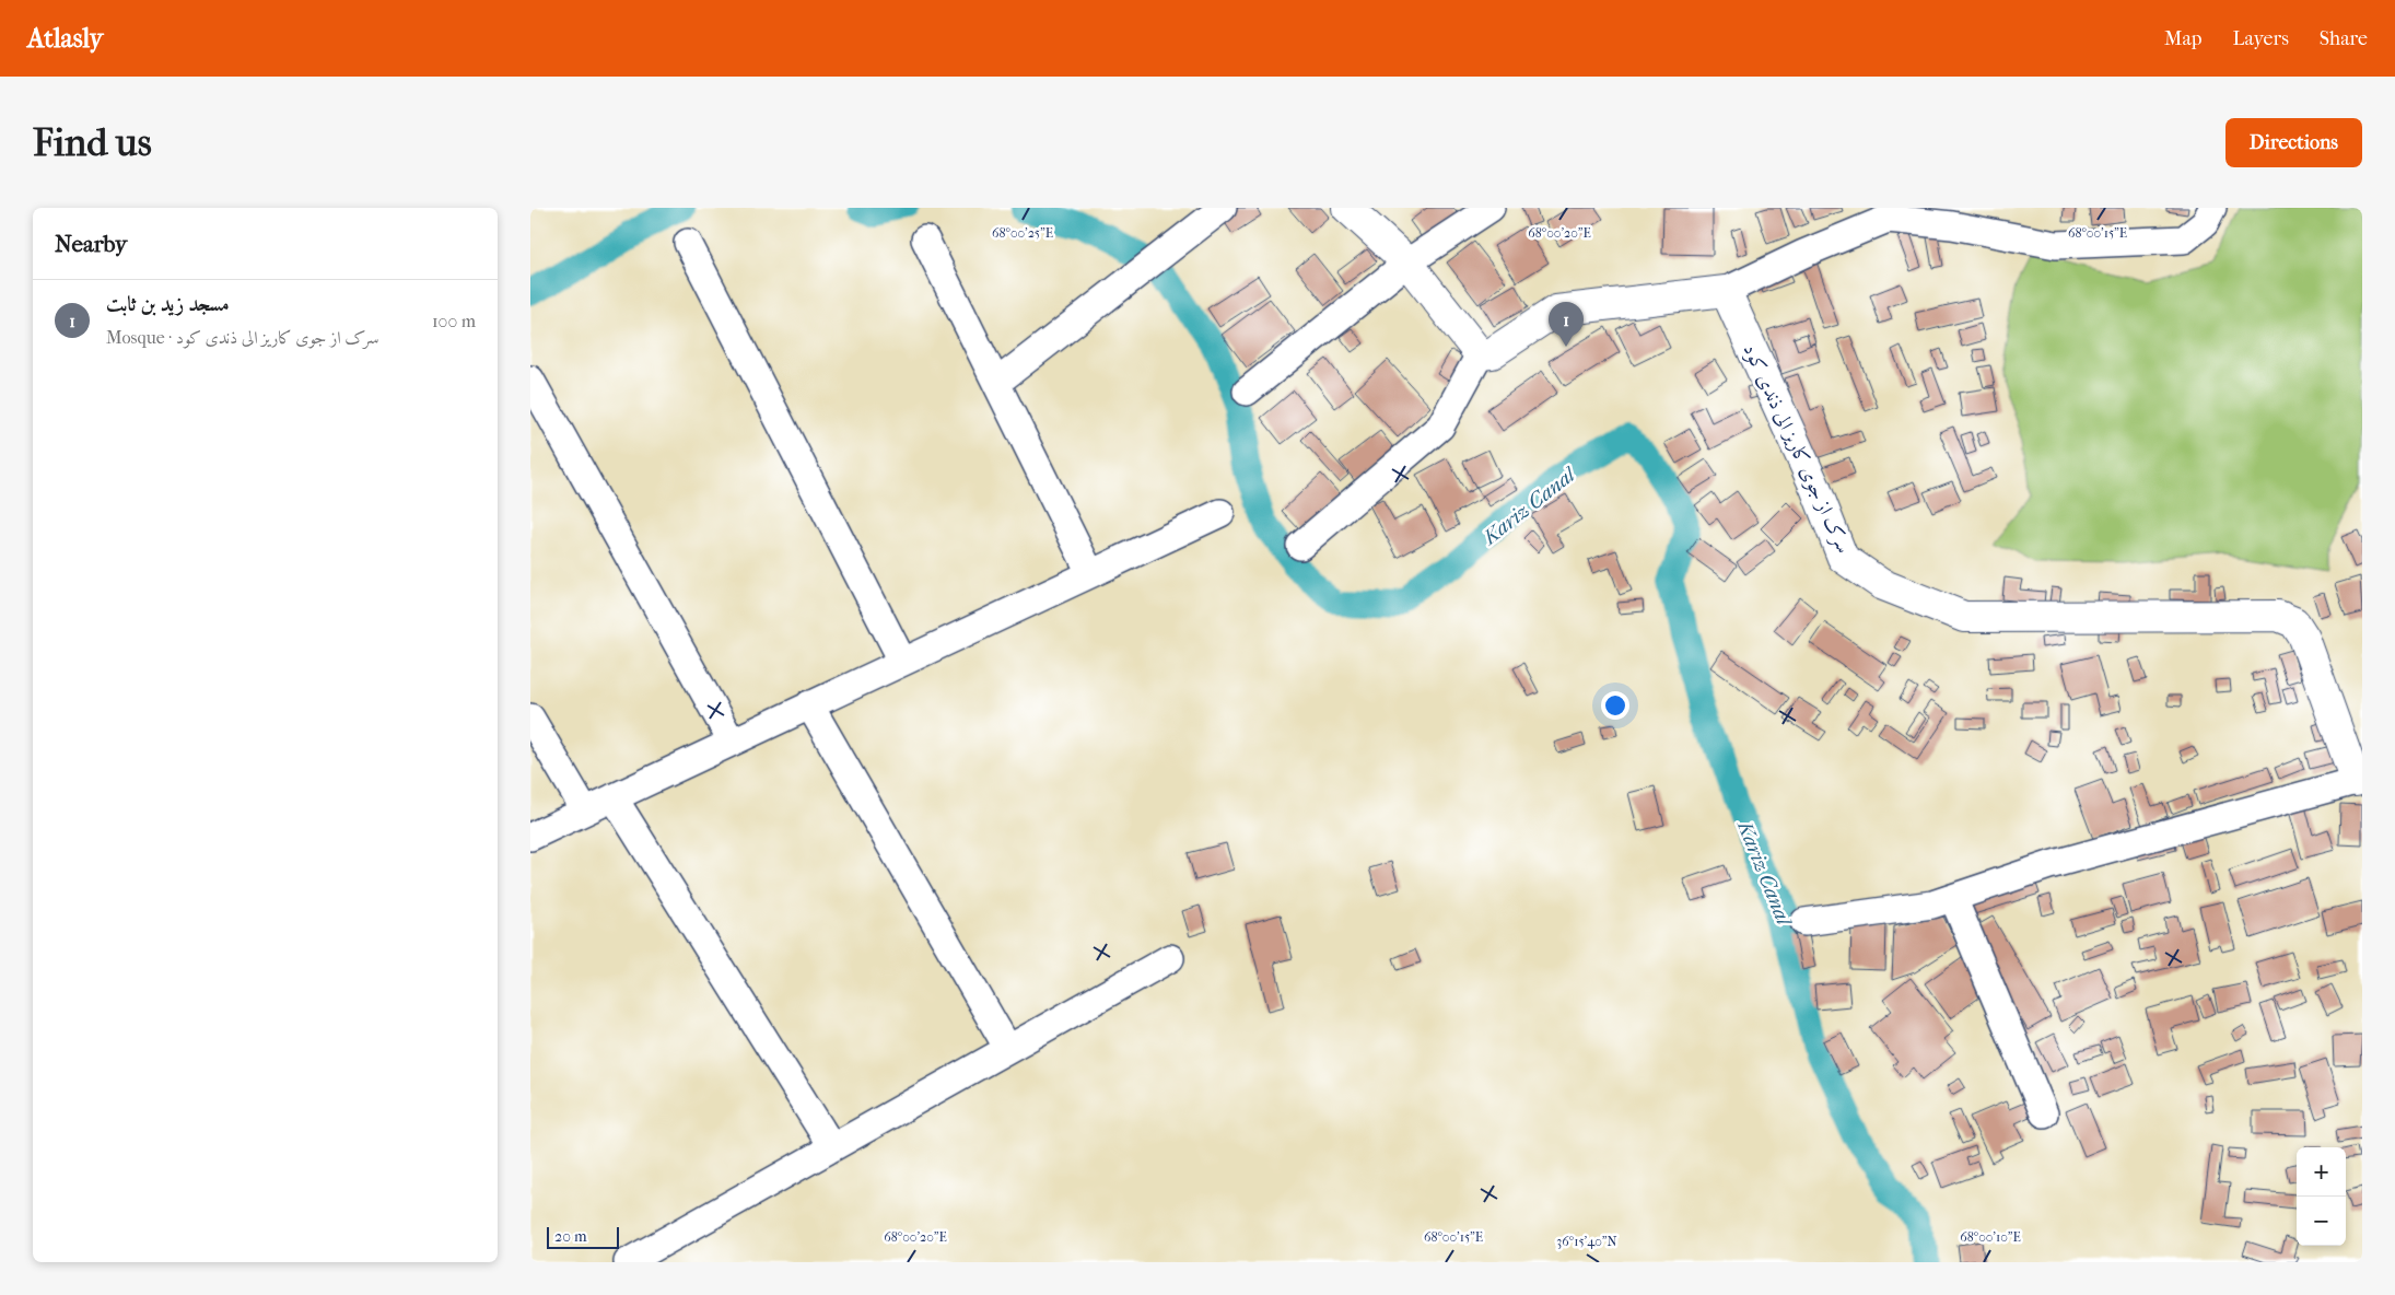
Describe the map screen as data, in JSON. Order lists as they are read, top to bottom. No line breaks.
{"streets":{"street":["سرک از جوی کاریز الی ذندی کود"]},"water":["Kariz Canal"],"scale_bar":"20 m","page":{"header":"Atlasly","nav":["Map","Layers","Share"],"buttons":"Directions","title":"Find us","heading":"Nearby","list":[{"mark":"1","name":"مسجد زید بن ثابت","note":"Mosque · سرک از جوی کاریز الی ذندی کود","value":"100 m"}],"pins":"1","map_buttons":["+","−"],"scale":"20 m"},"coordinates":["68°00'25\"E","68°00'20\"E","68°00'15\"E","68°00'10\"E","36°15'40\"N"]}
